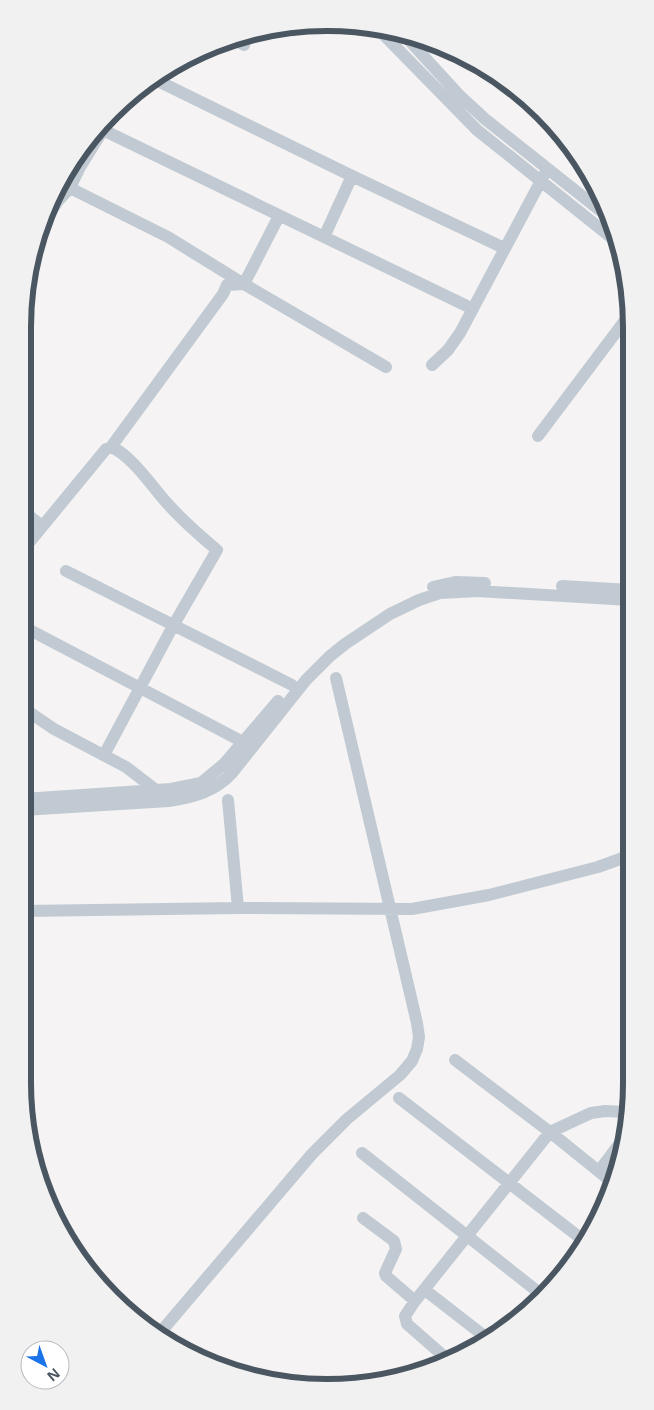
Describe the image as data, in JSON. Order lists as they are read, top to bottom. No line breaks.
{"north":"bottom right"}
